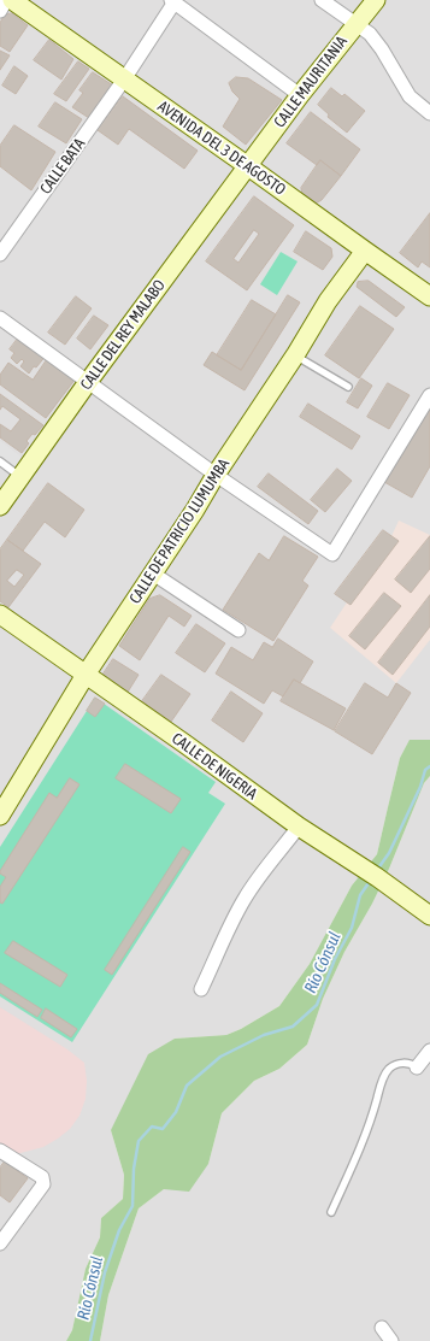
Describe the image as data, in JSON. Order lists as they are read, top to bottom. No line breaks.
{"streets":{"street":["CALLE MAURITANIA","AVENIDA DEL 3 DE AGOSTO","CALLE BATA","CALLE DEL REY MALABO","CALLE DE PATRICIO LUMUMBA","CALLE DE NIGERIA"]},"crossings":[["CALLE MAURITANIA","AVENIDA DEL 3 DE AGOSTO"],["CALLE MAURITANIA","CALLE DEL REY MALABO"],["AVENIDA DEL 3 DE AGOSTO","CALLE BATA"],["AVENIDA DEL 3 DE AGOSTO","CALLE DEL REY MALABO"],["AVENIDA DEL 3 DE AGOSTO","CALLE DE PATRICIO LUMUMBA"],["CALLE DE PATRICIO LUMUMBA","CALLE DE NIGERIA"]],"water":["Río Cónsul"]}
